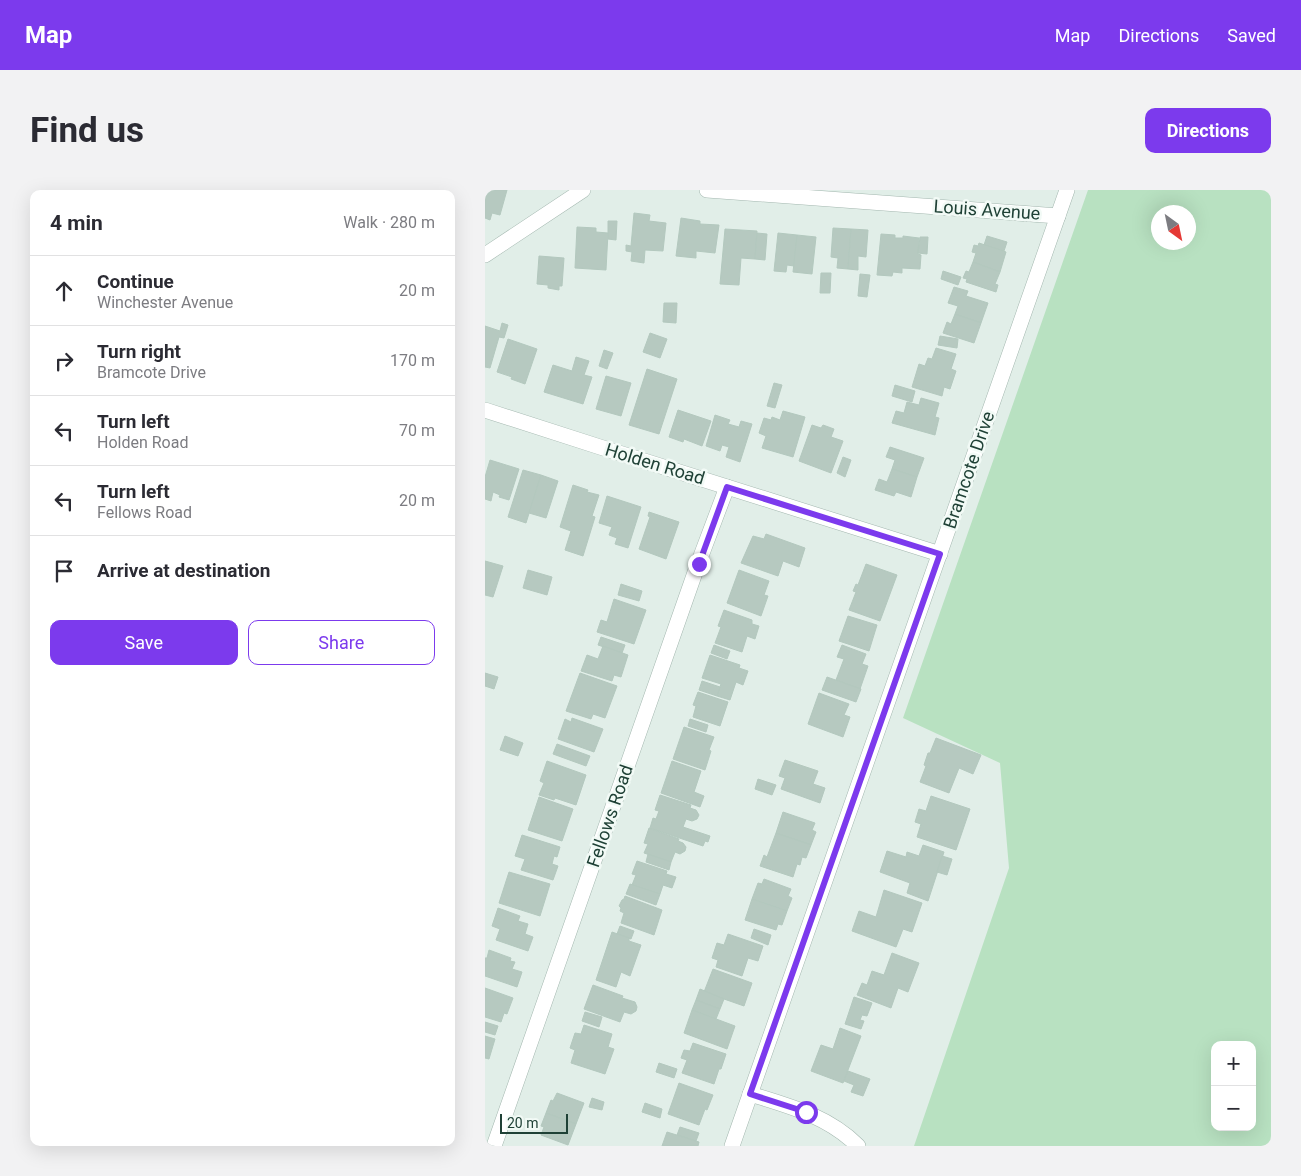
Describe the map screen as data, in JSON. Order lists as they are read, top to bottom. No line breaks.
{"streets":{"street":["Louis Avenue","Holden Road","Bramcote Drive","Fellows Road"]},"crossings":[["Louis Avenue","Bramcote Drive"],["Holden Road","Bramcote Drive"],["Holden Road","Fellows Road"]],"scale_bar":"20 m","north":"bottom right","page":{"header":"Map","nav":["Map","Directions","Saved"],"buttons":["Directions",["Save","Share"]],"title":"Find us","heading":["4 min","Walk · 280 m"],"list":[["Continue","Winchester Avenue","20 m"],["Turn right","Bramcote Drive","170 m"],["Turn left","Holden Road","70 m"],["Turn left","Fellows Road","20 m"],"Arrive at destination"],"map_buttons":["+","−"],"scale":"20 m"}}
